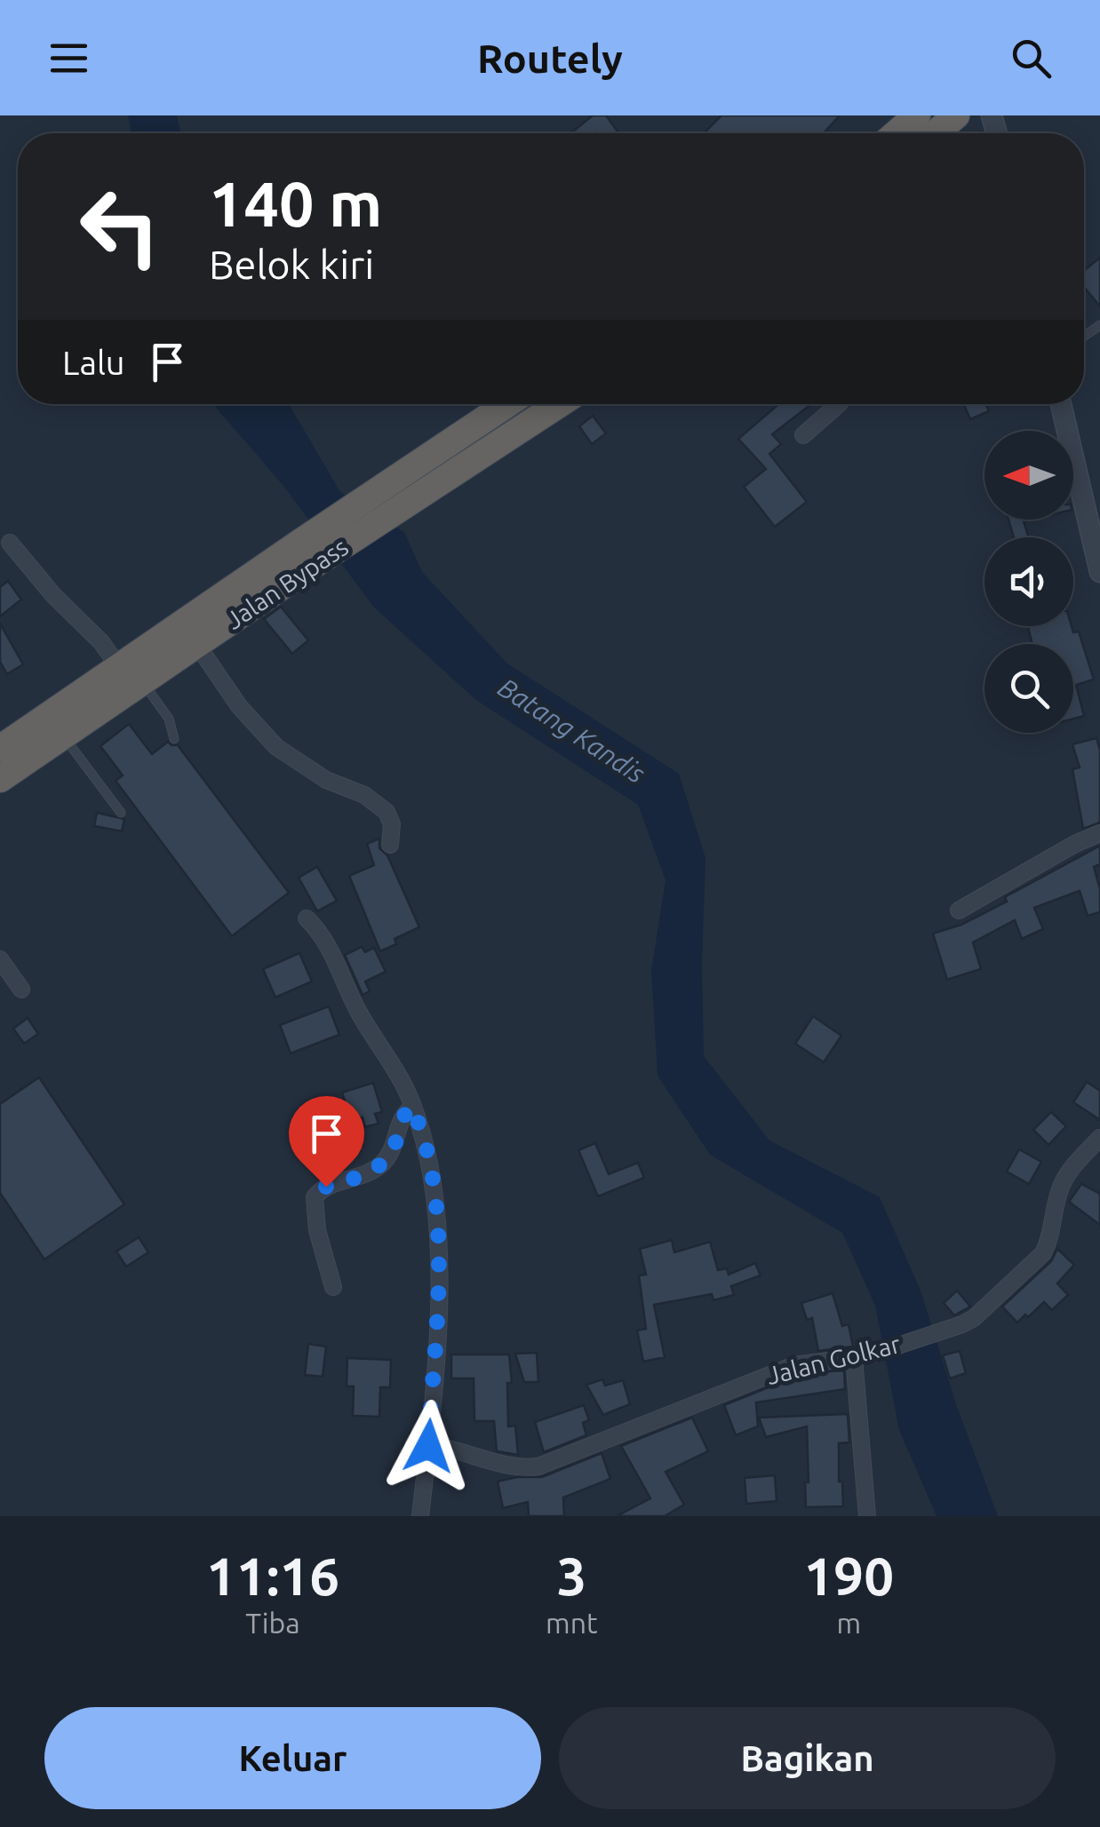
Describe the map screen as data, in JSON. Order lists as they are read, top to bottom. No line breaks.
{"streets":{"highway":["Jalan Bypass"],"street":["Jalan Golkar"]},"water":["Batang Kandis"],"north":"left","page":{"header":"Routely","turn":["140 m","Belok kiri"],"then":"Lalu","eta":["11:16","Tiba","3","mnt","190","m"],"buttons":["Keluar","Bagikan"]}}
